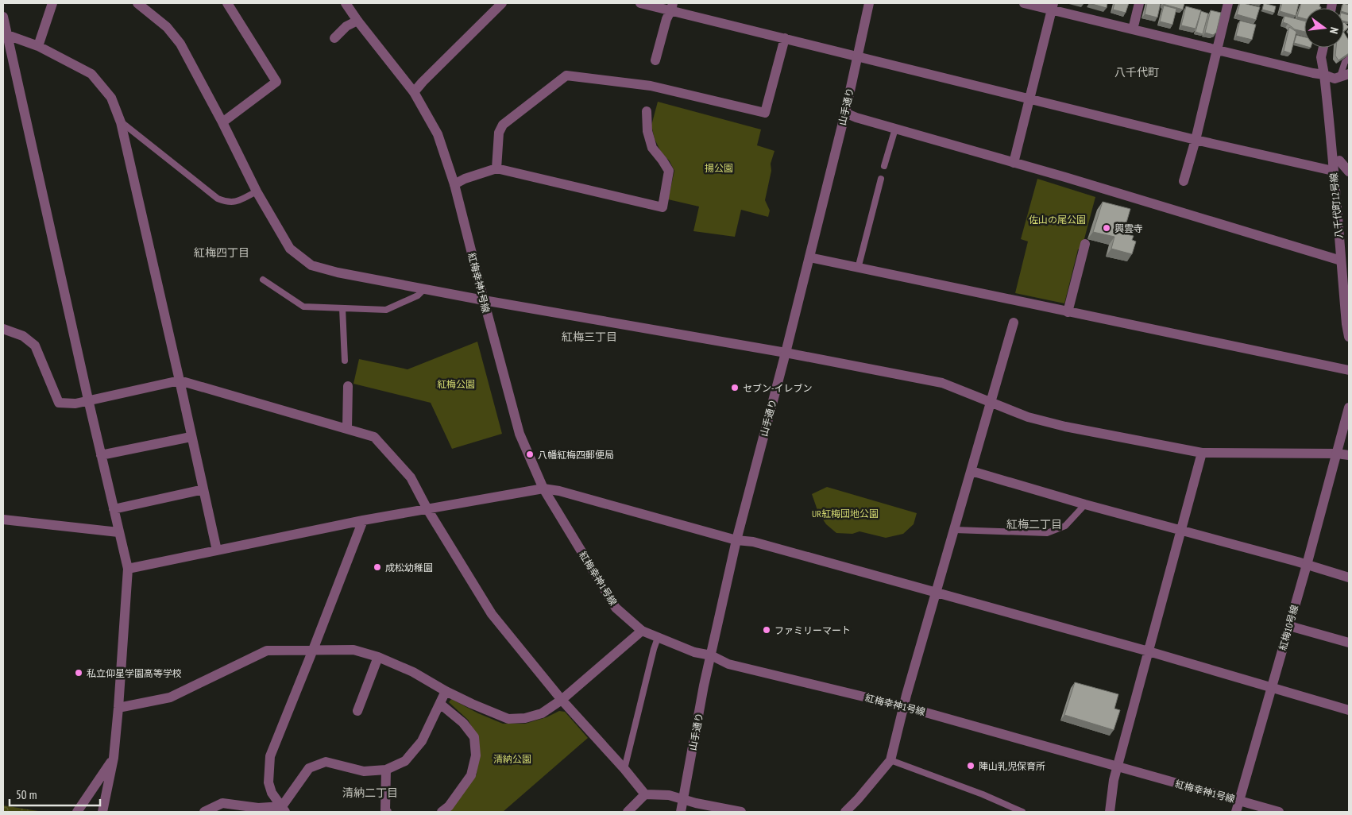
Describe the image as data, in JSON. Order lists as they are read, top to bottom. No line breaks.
{"streets":{"street":["山手通り","八千代町12号線","紅梅幸神1号線","紅梅10号線"]},"crossings":[["山手通り","紅梅幸神1号線"],["紅梅幸神1号線","紅梅10号線"]],"districts":["八千代町","紅梅四丁目","紅梅三丁目","紅梅二丁目","清納二丁目"],"parks":["揚公園","佐山の尾公園","紅梅公園","UR紅梅団地公園","清納公園"],"places":["興雲寺","セブン-イレブン","八幡紅梅四郵便局","成松幼稚園","ファミリーマート","私立仰星学園高等学校","陣山乳児保育所"],"scale_bar":"50 m","north":"right"}
